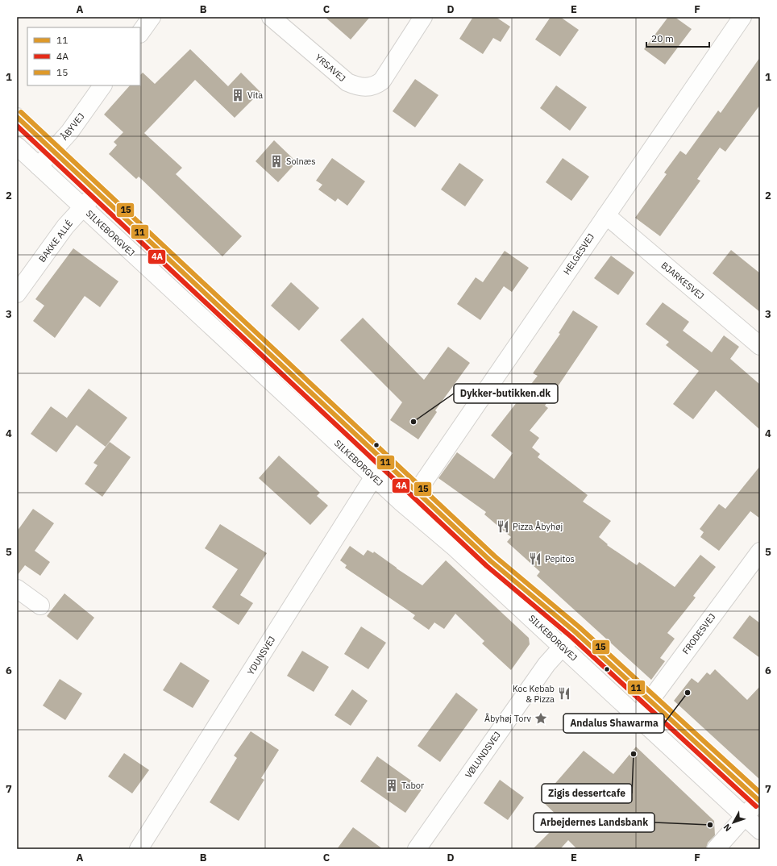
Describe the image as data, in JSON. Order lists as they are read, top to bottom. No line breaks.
{"streets":{"street":["YRSAVEJ","ÅBYVEJ","SILKEBORGVEJ","BAKKE ALLÉ","HELGESVEJ","BJARKESVEJ","FRODESVEJ","YDUNSVEJ","VØLUNDSVEJ"]},"crossings":[["ÅBYVEJ","SILKEBORGVEJ"],["SILKEBORGVEJ","BAKKE ALLÉ"],["SILKEBORGVEJ","HELGESVEJ"],["SILKEBORGVEJ","FRODESVEJ"],["SILKEBORGVEJ","YDUNSVEJ"],["SILKEBORGVEJ","VØLUNDSVEJ"],["HELGESVEJ","BJARKESVEJ"]],"places":{"building":["Vita","Solnæs","Tabor"],"other":["Dykker-butikken.dk","Andalus Shawarma","Zigis dessertcafe","Arbejdernes Landsbank"],"restaurant":["Pizza Åbyhøj","Pepitos","Koc Kebab & Pizza"],"place":["Åbyhøj Torv"]},"lines":["transit line 15","transit line 11","transit line 4A"],"legend":["11","4A","15"],"scale_bar":"20 m","north":"bottom left","grid":{"columns":["A","B","C","D","E","F"],"rows":["1","2","3","4","5","6","7"]}}
